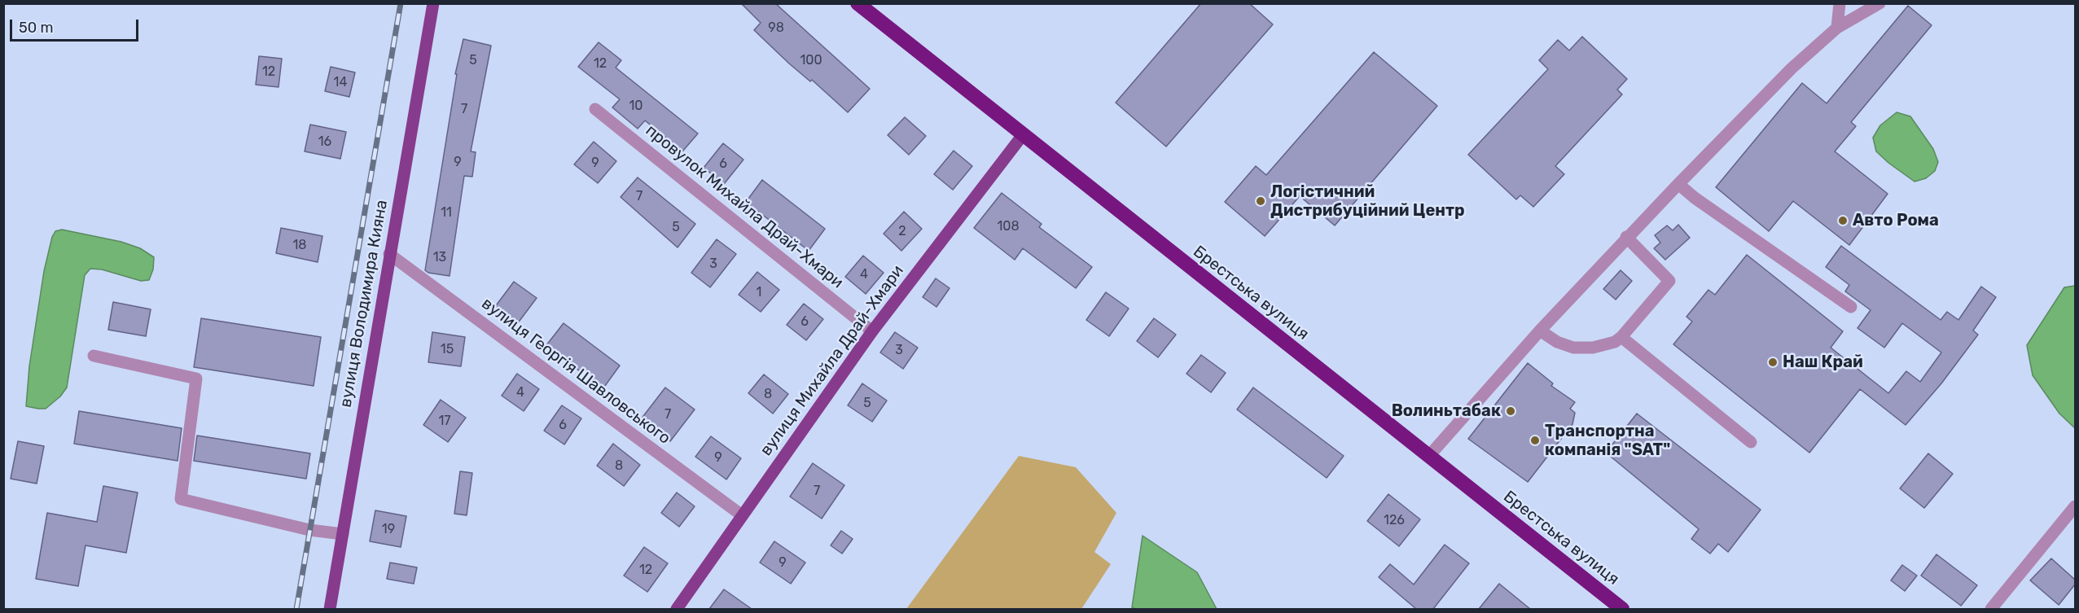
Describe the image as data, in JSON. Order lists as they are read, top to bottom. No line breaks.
{"streets":{"highway":["Брестська вулиця"],"main road":["вулиця Володимира Кияна","вулиця Михайла Драй-Хмари"],"street":["провулок Михайла Драй-Хмари","вулиця Георгія Шавловського"]},"crossings":[["провулок Михайла Драй-Хмари","вулиця Михайла Драй-Хмари"],["Брестська вулиця","вулиця Михайла Драй-Хмари"],["вулиця Володимира Кияна","вулиця Георгія Шавловського"],["вулиця Михайла Драй-Хмари","вулиця Георгія Шавловського"]],"places":["Логістичний Дистрибуційний Центр","Авто Рома","Наш Край","Волиньтабак","Транспортна компанія \"SAT\""],"house_numbers":["98","5","100","12","12","14","10","7","16","9","9","6","7","11","108","5","2","18","13","3","4","1","6","15","3","4","8","5","7","17","6","9","8","7","126","19","9","12"],"scale_bar":"50 m"}
